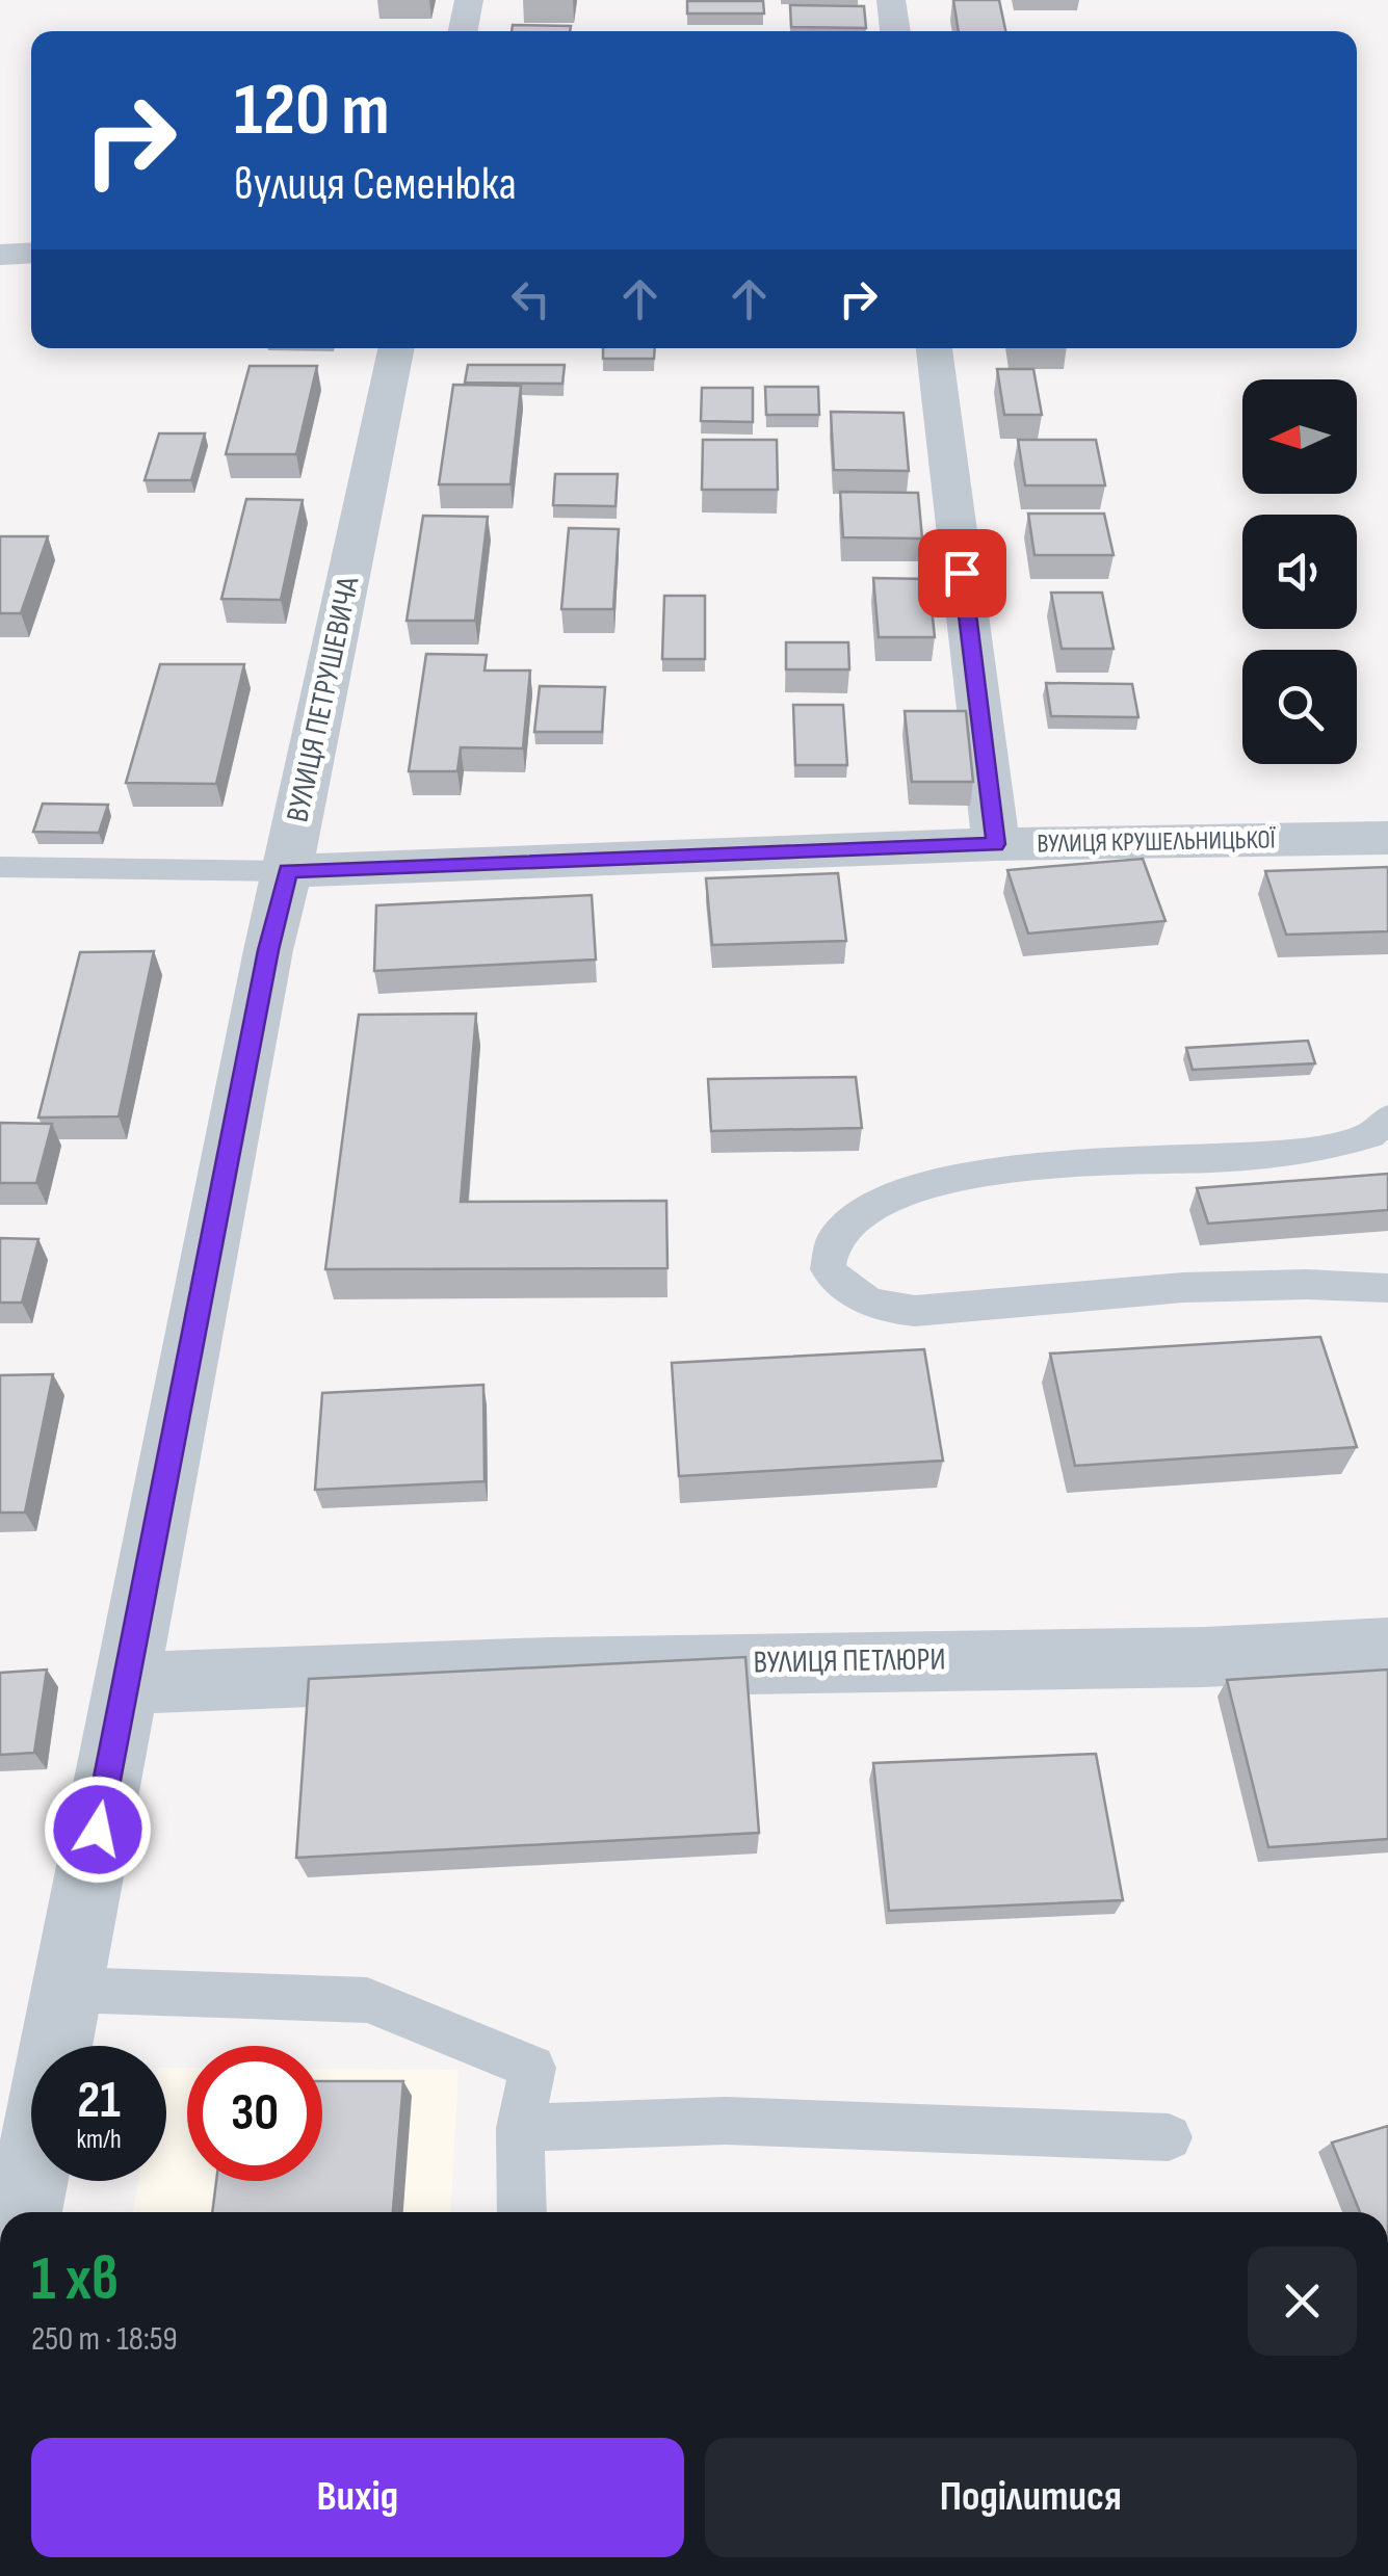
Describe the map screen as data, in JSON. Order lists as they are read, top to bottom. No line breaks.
{"streets":{"street":["ВУЛИЦЯ ПЕТРУШЕВИЧА","ВУЛИЦЯ КРУШЕЛЬНИЦЬКОЇ","ВУЛИЦЯ ПЕТЛЮРИ"]},"crossings":[["ВУЛИЦЯ ПЕТРУШЕВИЧА","ВУЛИЦЯ ПЕТЛЮРИ"]],"north":"left","page":{"turn":["120 m","вулиця Семенюка"],"speed":"21 km/h","limit":"30","heading":["1 хв","250 m · 18:59"],"buttons":["Вихід","Поділитися"]}}
